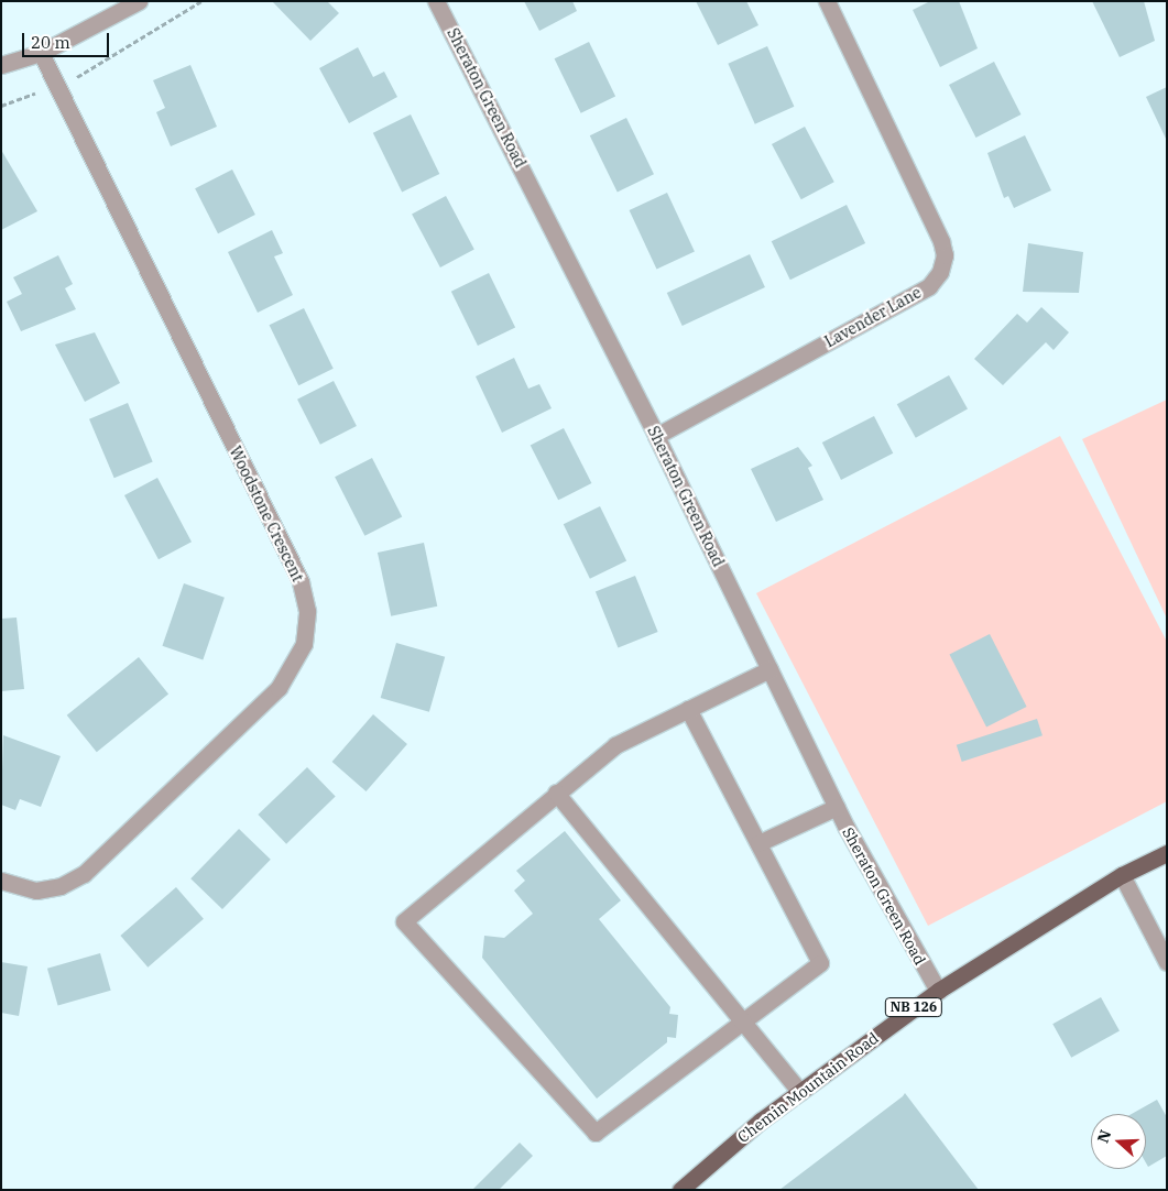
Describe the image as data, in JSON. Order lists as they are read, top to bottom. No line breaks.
{"streets":{"main road":["NB 126","Chemin Mountain Road"],"street":["Sheraton Green Road","Lavender Lane","Woodstone Crescent"]},"crossings":[["Sheraton Green Road","Lavender Lane"],["Sheraton Green Road","Chemin Mountain Road"]],"scale_bar":"20 m","north":"left"}
